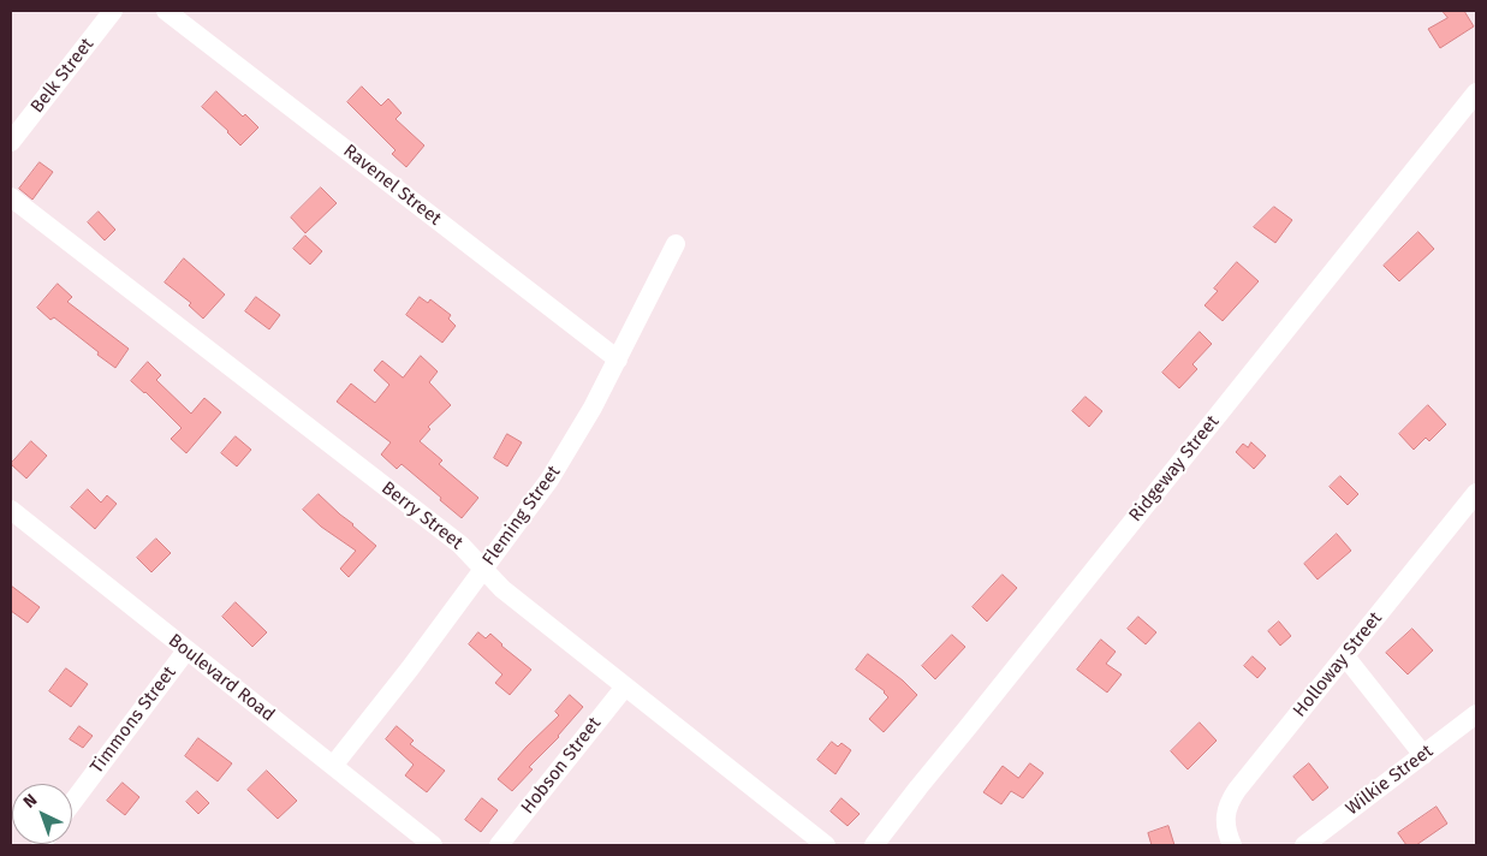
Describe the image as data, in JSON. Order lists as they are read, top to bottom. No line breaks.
{"streets":{"street":["Belk Street","Ravenel Street","Ridgeway Street","Berry Street","Fleming Street","Holloway Street","Boulevard Road","Timmons Street","Hobson Street","Wilkie Street"]},"crossings":[["Ravenel Street","Fleming Street"],["Berry Street","Fleming Street"],["Berry Street","Hobson Street"],["Fleming Street","Boulevard Road"],["Boulevard Road","Timmons Street"]],"north":"top left"}
